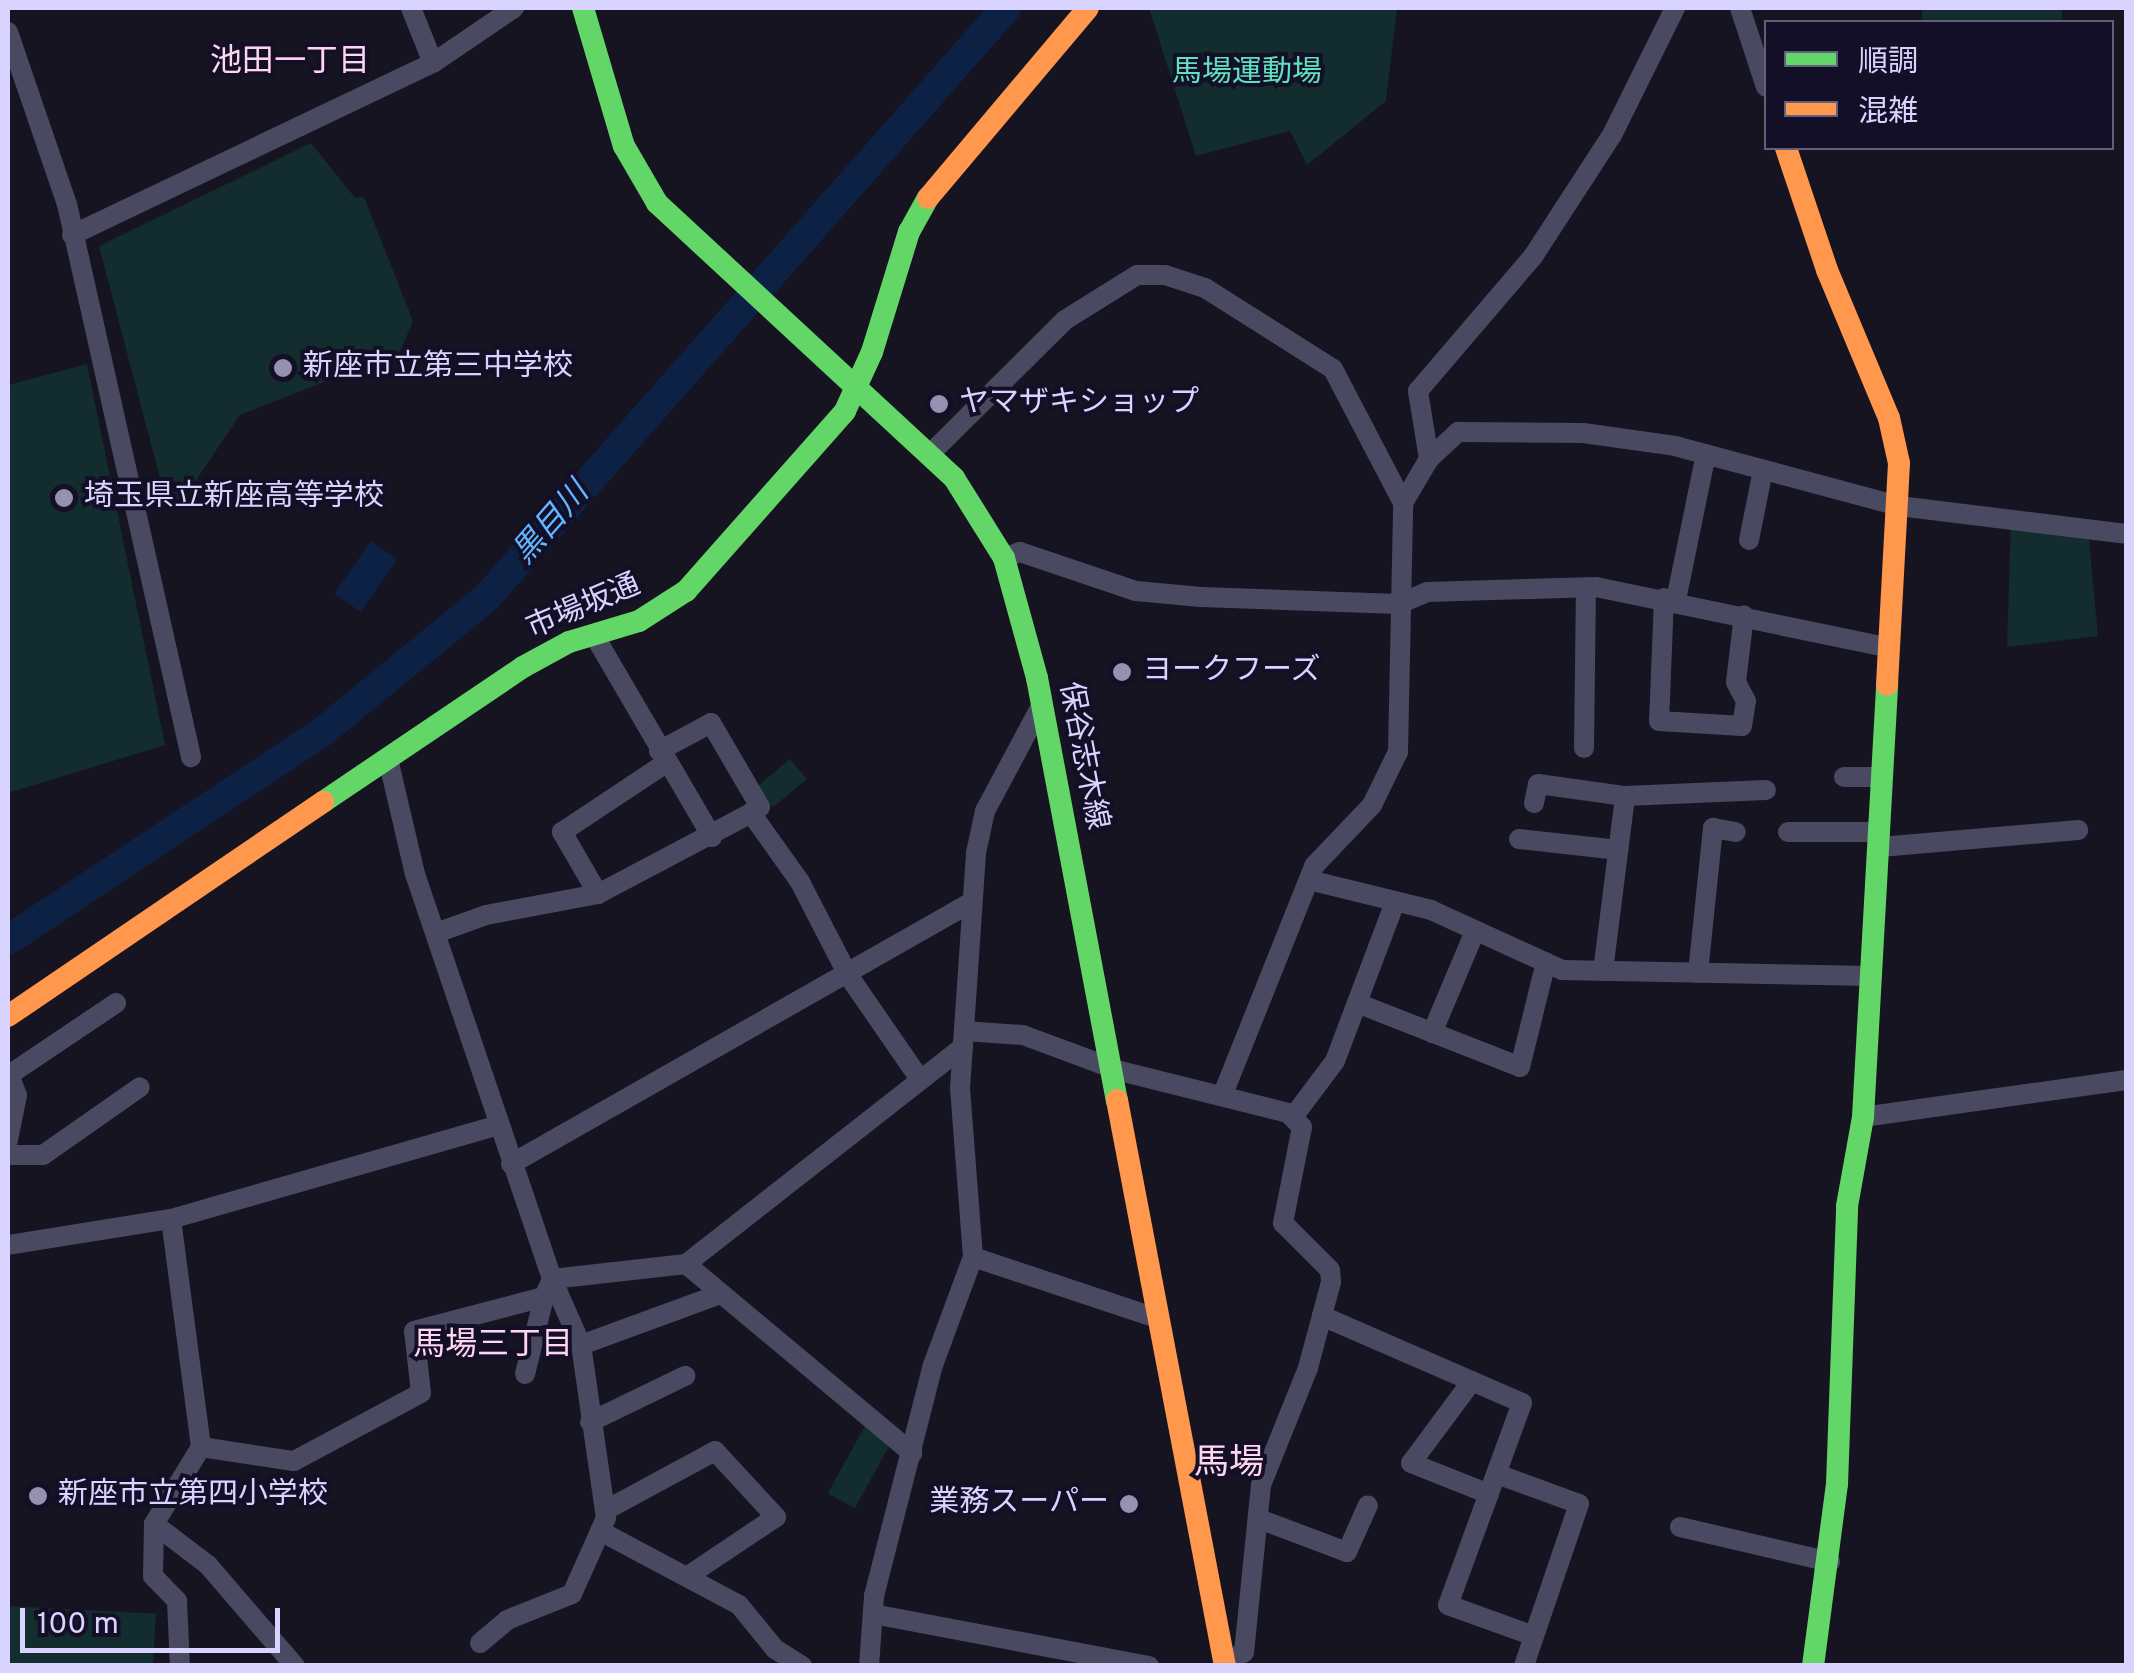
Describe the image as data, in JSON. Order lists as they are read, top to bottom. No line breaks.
{"streets":{"street":["市場坂通","保谷志木線"]},"crossings":[["市場坂通","保谷志木線"]],"districts":["池田一丁目","馬場三丁目","馬場"],"water":["黒目川"],"parks":["馬場運動場"],"places":["新座市立第三中学校","ヤマザキショップ","埼玉県立新座高等学校","ヨークフーズ","新座市立第四小学校","業務スーパー"],"legend":["順調","混雑"],"scale_bar":"100 m"}
